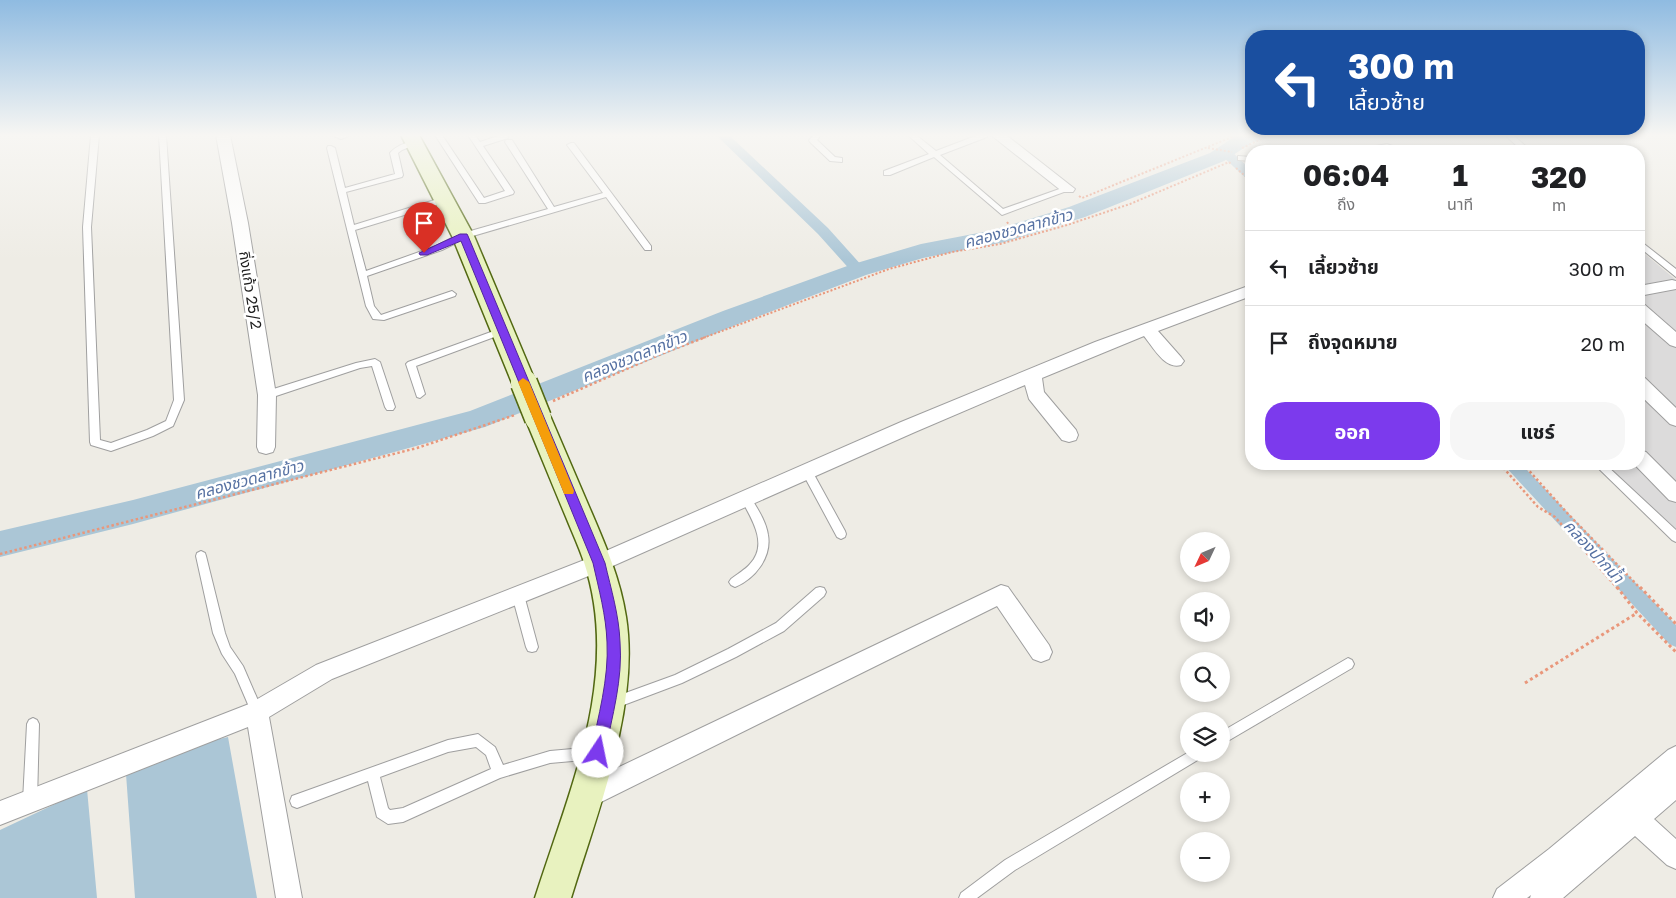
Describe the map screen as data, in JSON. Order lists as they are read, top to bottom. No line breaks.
{"streets":{"street":["กิ่งแก้ว 25/2"]},"water":["คลองชวดลากข้าว","คลองปากน้ำ"],"north":"bottom left","page":{"turn":["300 m","เลี้ยวซ้าย"],"eta":["06:04","ถึง","1","นาที","320","m"],"list":[{"name":"เลี้ยวซ้าย","value":"300 m"},{"name":"ถึงจุดหมาย","value":"20 m"}],"buttons":["ออก","แชร์"],"map_buttons":["+","−"]}}
